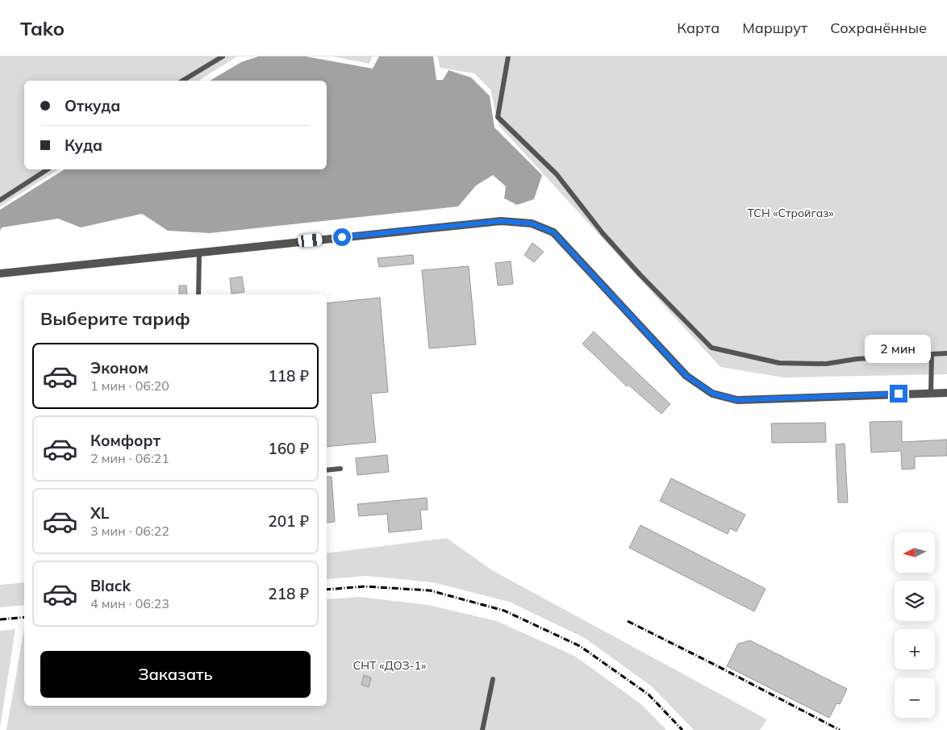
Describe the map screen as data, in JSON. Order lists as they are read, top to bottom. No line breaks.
{"parks":["ТСН «Стройгаз»","СНТ «ДОЗ-1»"],"north":"left","page":{"header":"Tako","nav":["Карта","Маршрут","Сохранённые"],"banner":["Откуда","Куда"],"heading":"Выберите тариф","bubble":"2 мин","list":[{"name":"Эконом","note":"1 мин · 06:20","value":"118 ₽"},{"name":"Комфорт","note":"2 мин · 06:21","value":"160 ₽"},{"name":"XL","note":"3 мин · 06:22","value":"201 ₽"},{"name":"Black","note":"4 мин · 06:23","value":"218 ₽"}],"map_buttons":["+","−"],"buttons":"Заказать"}}
